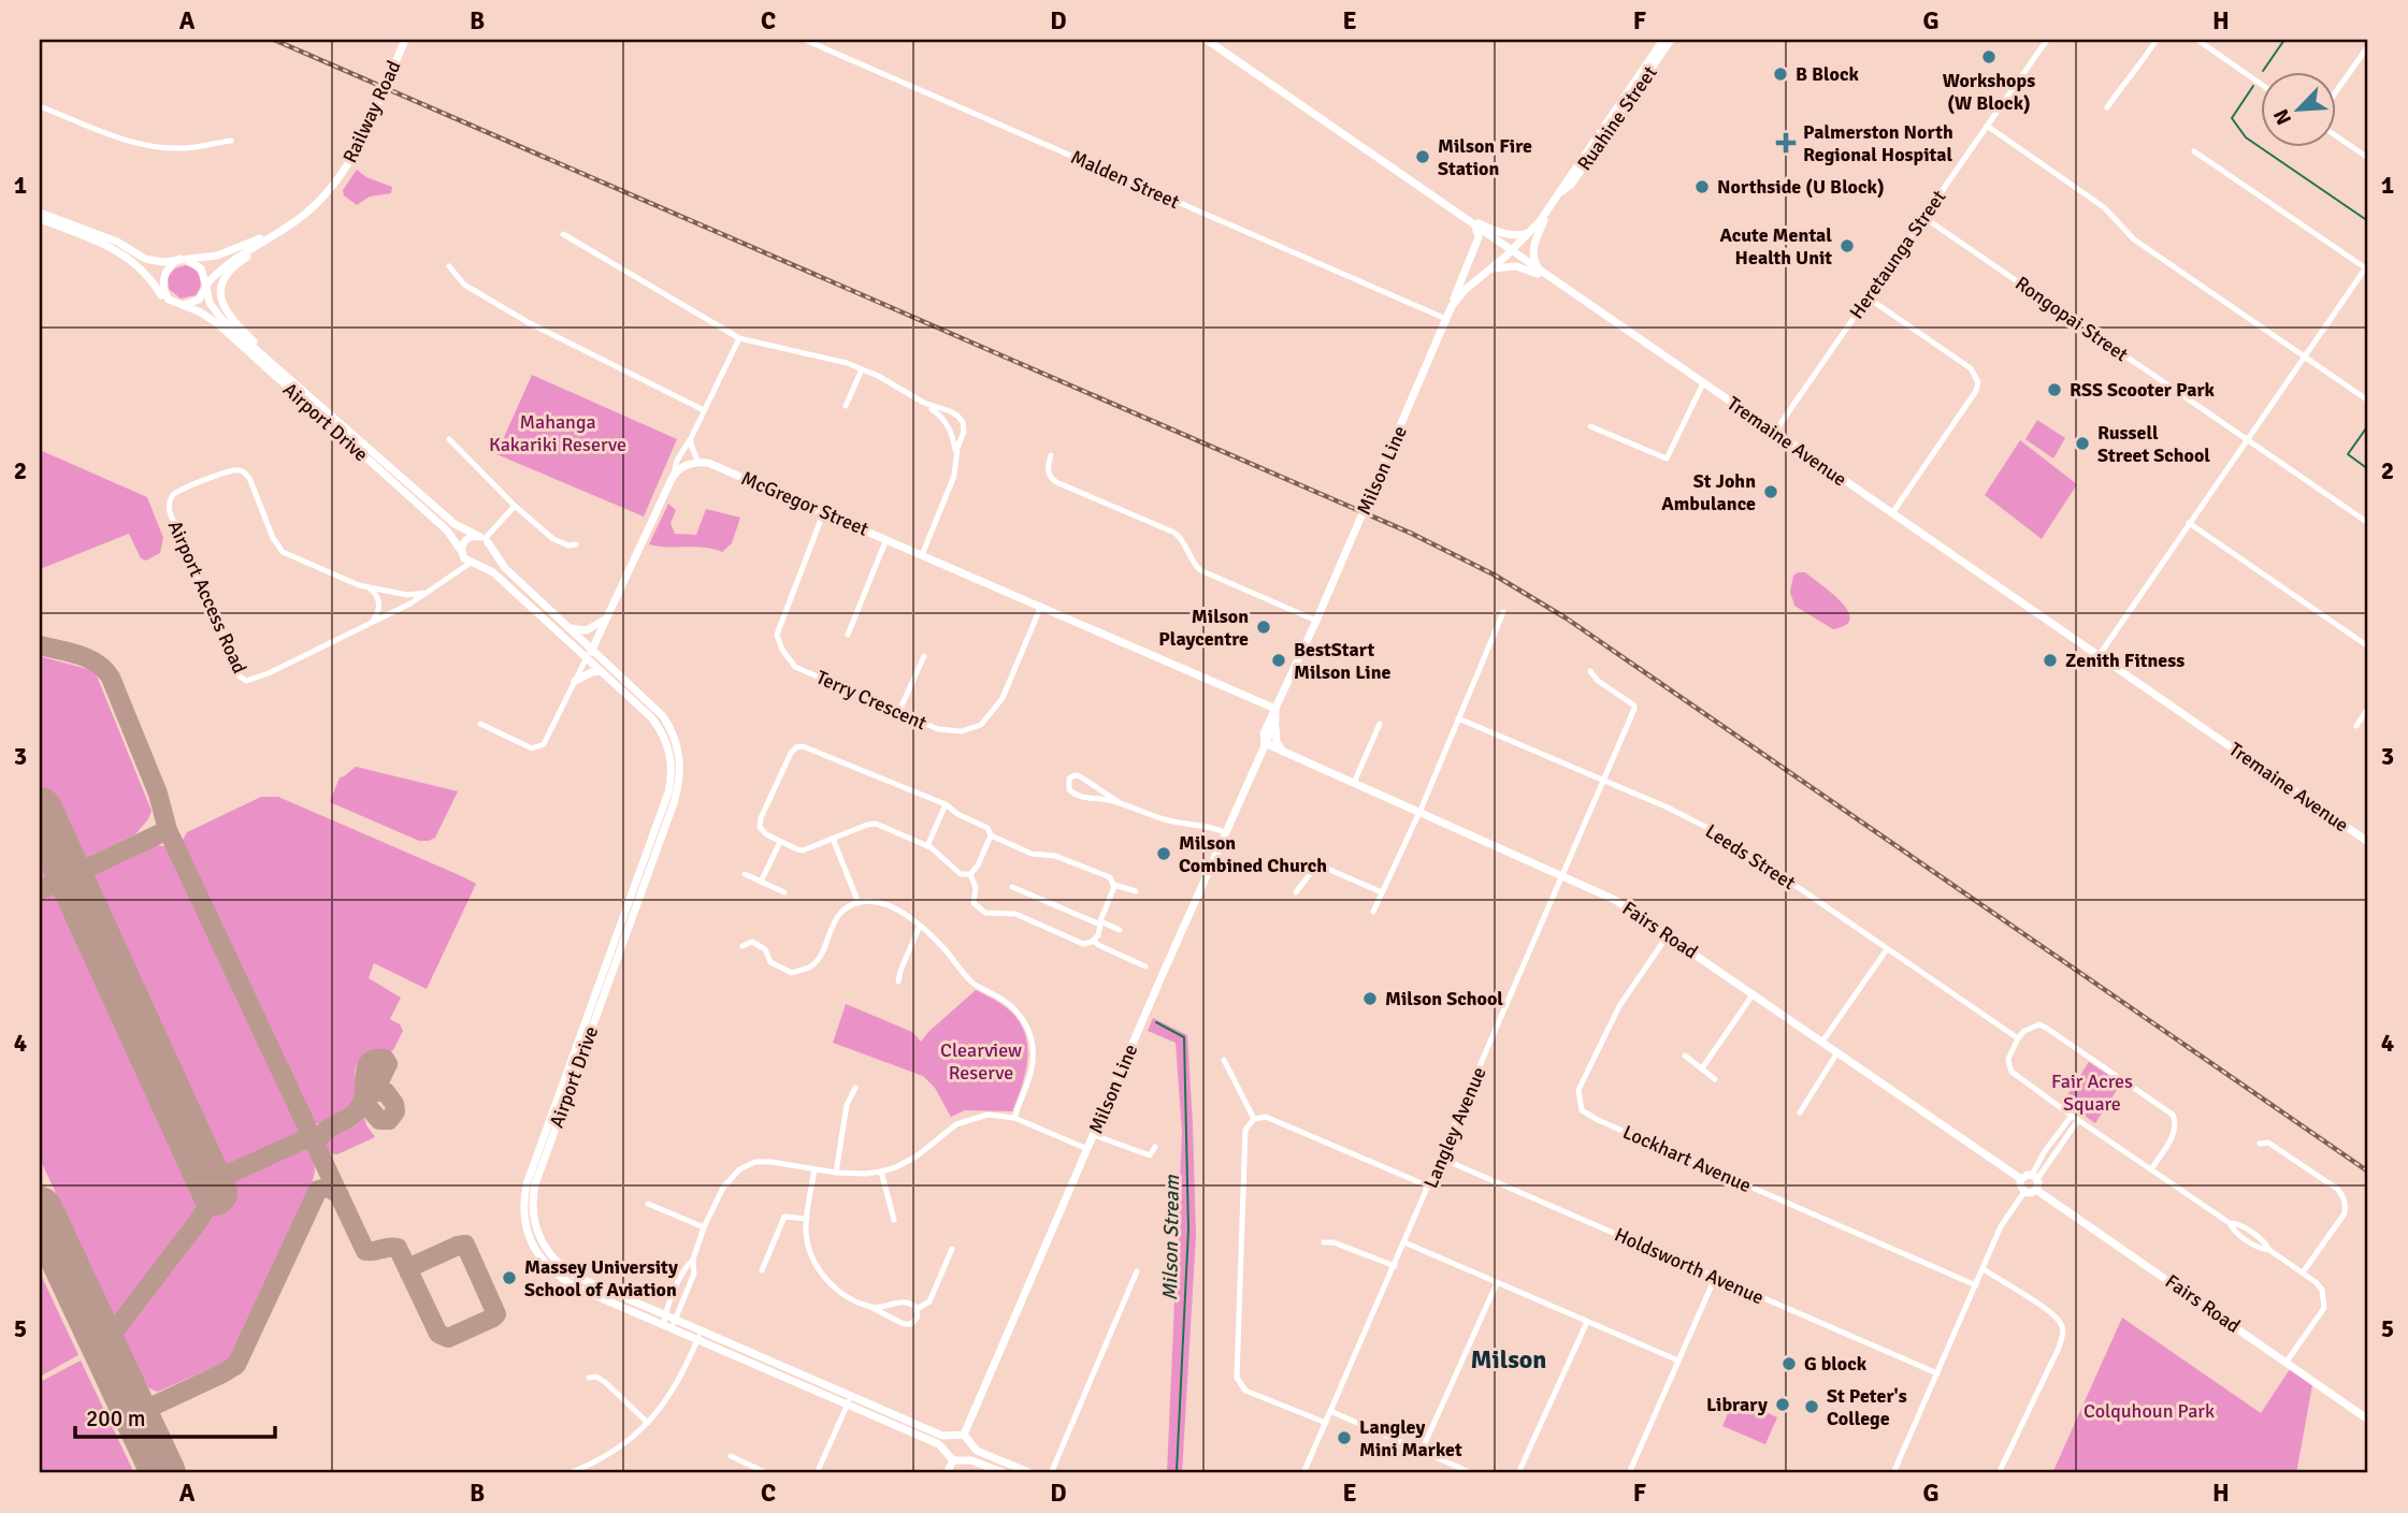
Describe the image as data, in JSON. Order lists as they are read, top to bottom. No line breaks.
{"streets":{"main road":["Railway Road","Ruahine Street","Airport Drive","Tremaine Avenue","Milson Line","McGregor Street","Fairs Road"],"street":["Malden Street","Heretaunga Street","Rongopai Street","Airport Access Road","Terry Crescent","Leeds Street","Langley Avenue","Lockhart Avenue","Holdsworth Avenue"]},"crossings":[["Railway Road","Airport Drive"],["Ruahine Street","Tremaine Avenue"],["Ruahine Street","Milson Line"],["Malden Street","Milson Line"],["Heretaunga Street","Rongopai Street"],["Heretaunga Street","Tremaine Avenue"],["Airport Drive","Milson Line"],["Airport Drive","Airport Access Road"],["Tremaine Avenue","Milson Line"],["Milson Line","McGregor Street"],["Milson Line","Fairs Road"],["McGregor Street","Terry Crescent"],["Leeds Street","Langley Avenue"],["Fairs Road","Langley Avenue"],["Fairs Road","Lockhart Avenue"],["Langley Avenue","Holdsworth Avenue"]],"districts":["Milson"],"water":["Milson Stream"],"parks":["Mahanga Kakariki Reserve","Clearview Reserve","Fair Acres Square","Colquhoun Park"],"places":{"other":["Workshops (W Block)","B Block","Milson Fire Station","Northside (U Block)","Acute Mental Health Unit","RSS Scooter Park","Russell Street School","St John Ambulance","Milson Playcentre","BestStart Milson Line","Zenith Fitness","Milson Combined Church","Milson School","Massey University School of Aviation","G block","Library","St Peter's College","Langley Mini Market"],"health":["Palmerston North Regional Hospital"]},"scale_bar":"200 m","north":"bottom left","grid":{"columns":["A","B","C","D","E","F","G","H"],"rows":["1","2","3","4","5"]}}
